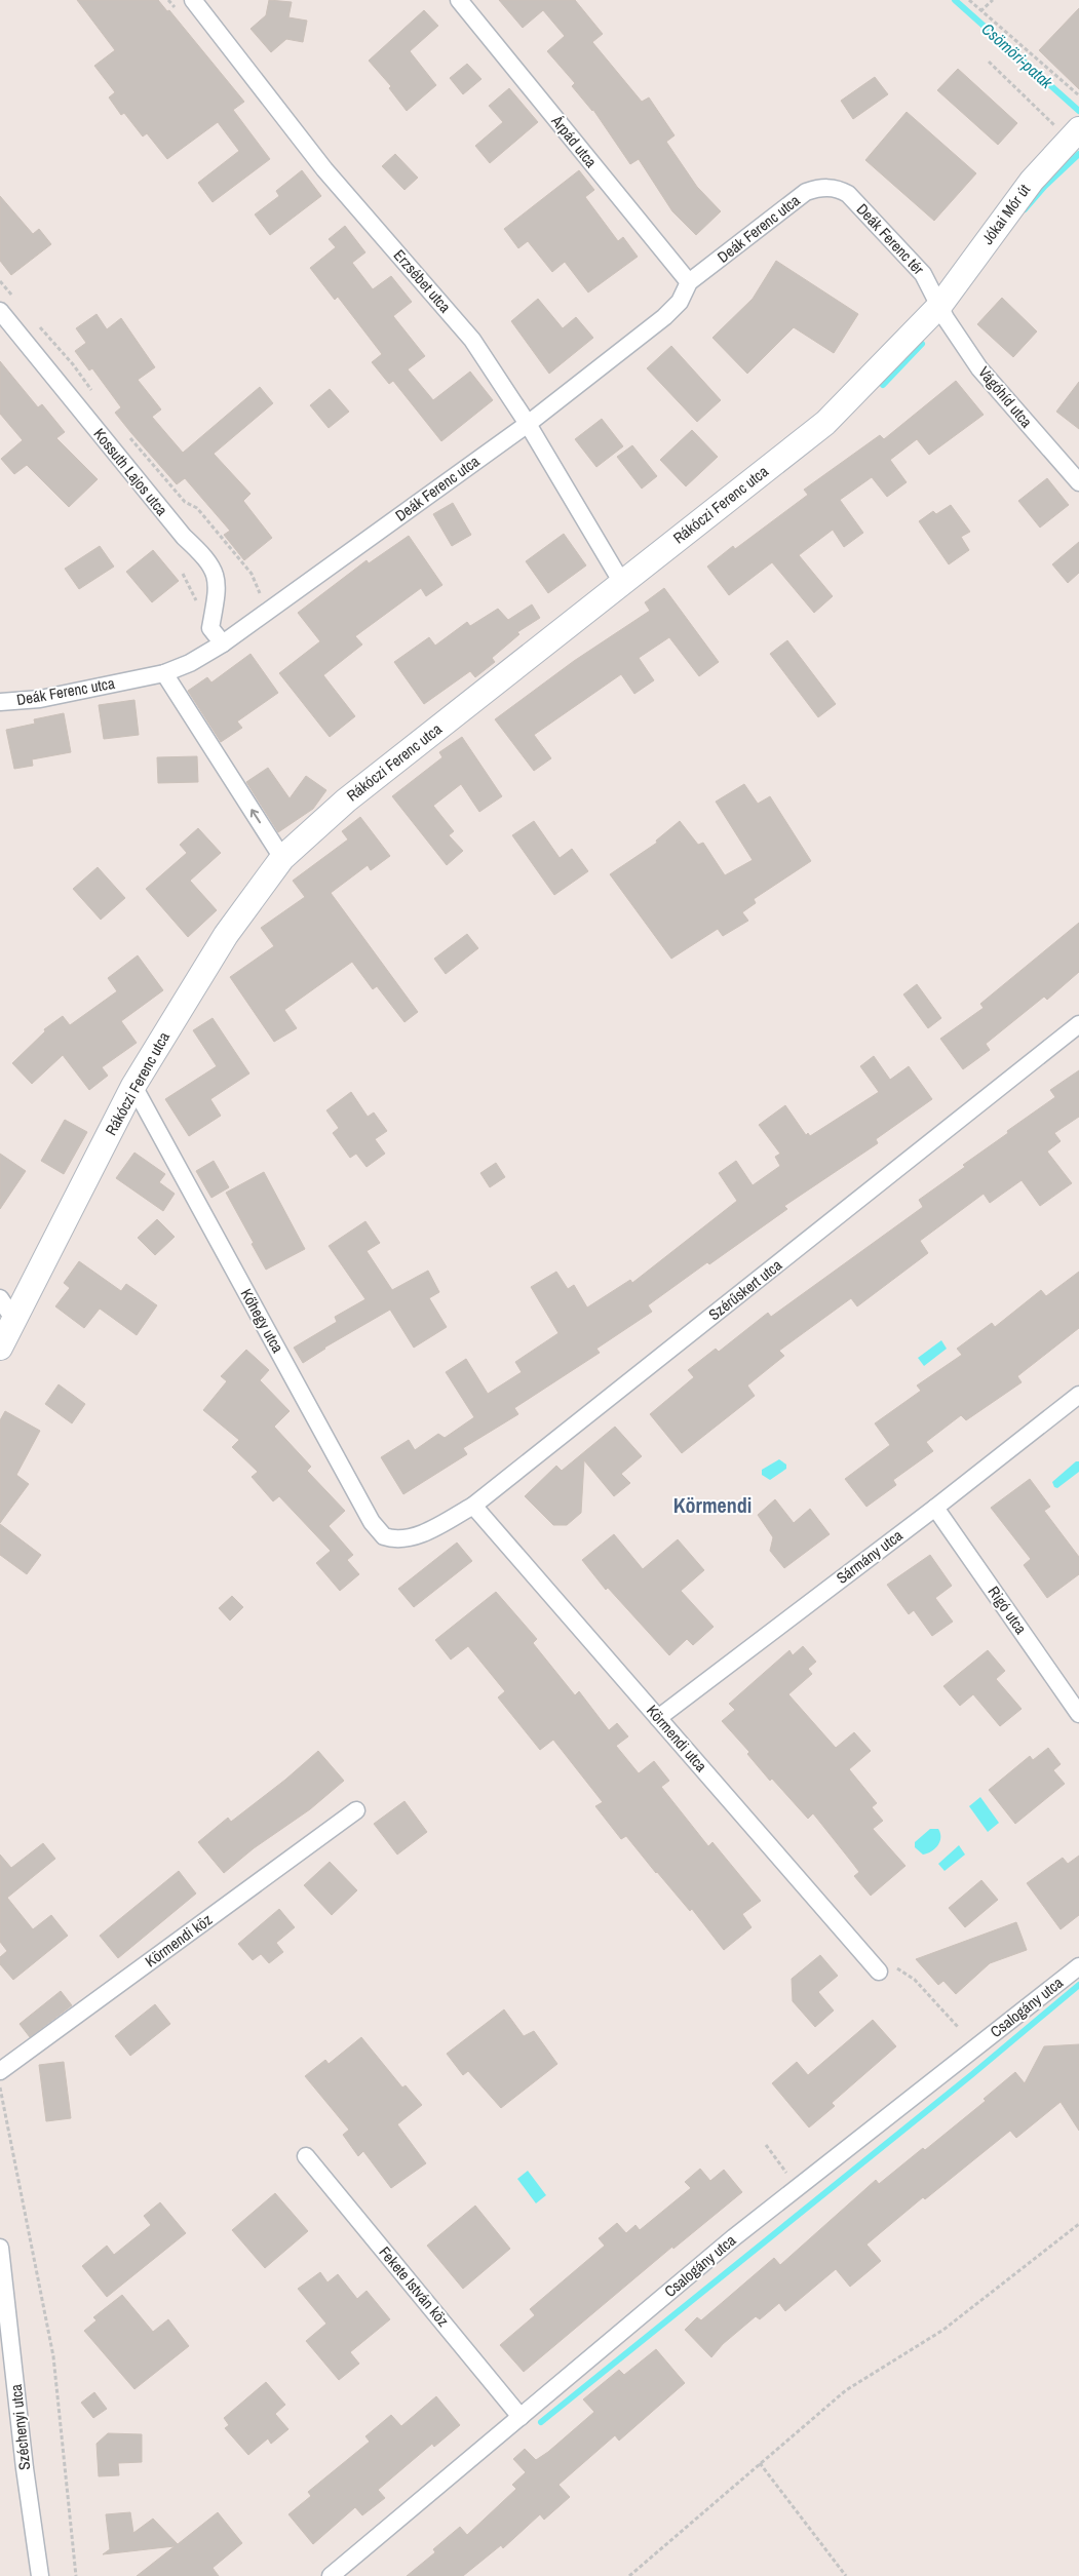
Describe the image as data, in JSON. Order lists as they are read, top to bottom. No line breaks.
{"streets":{"street":["Árpád utca","Jókai Mór út","Deák Ferenc utca","Deák Ferenc tér","Erzsébet utca","Vágóhíd utca","Kossuth Lajos utca","Rákóczi Ferenc utca","Szérűskert utca","Kőhegy utca","Sármány utca","Rigó utca","Körmendi utca","Körmendi köz","Csalogány utca","Fekete István köz","Széchenyi utca"]},"crossings":[["Árpád utca","Deák Ferenc utca"],["Jókai Mór út","Deák Ferenc tér"],["Jókai Mór út","Vágóhíd utca"],["Jókai Mór út","Rákóczi Ferenc utca"],["Deák Ferenc utca","Deák Ferenc tér"],["Deák Ferenc utca","Erzsébet utca"],["Deák Ferenc utca","Kossuth Lajos utca"],["Deák Ferenc tér","Vágóhíd utca"],["Deák Ferenc tér","Rákóczi Ferenc utca"],["Erzsébet utca","Rákóczi Ferenc utca"],["Vágóhíd utca","Rákóczi Ferenc utca"],["Rákóczi Ferenc utca","Kőhegy utca"],["Szérűskert utca","Kőhegy utca"],["Szérűskert utca","Körmendi utca"],["Sármány utca","Rigó utca"],["Sármány utca","Körmendi utca"],["Csalogány utca","Fekete István köz"]],"districts":["Körmendi"],"water":["Csömöri-patak"]}
